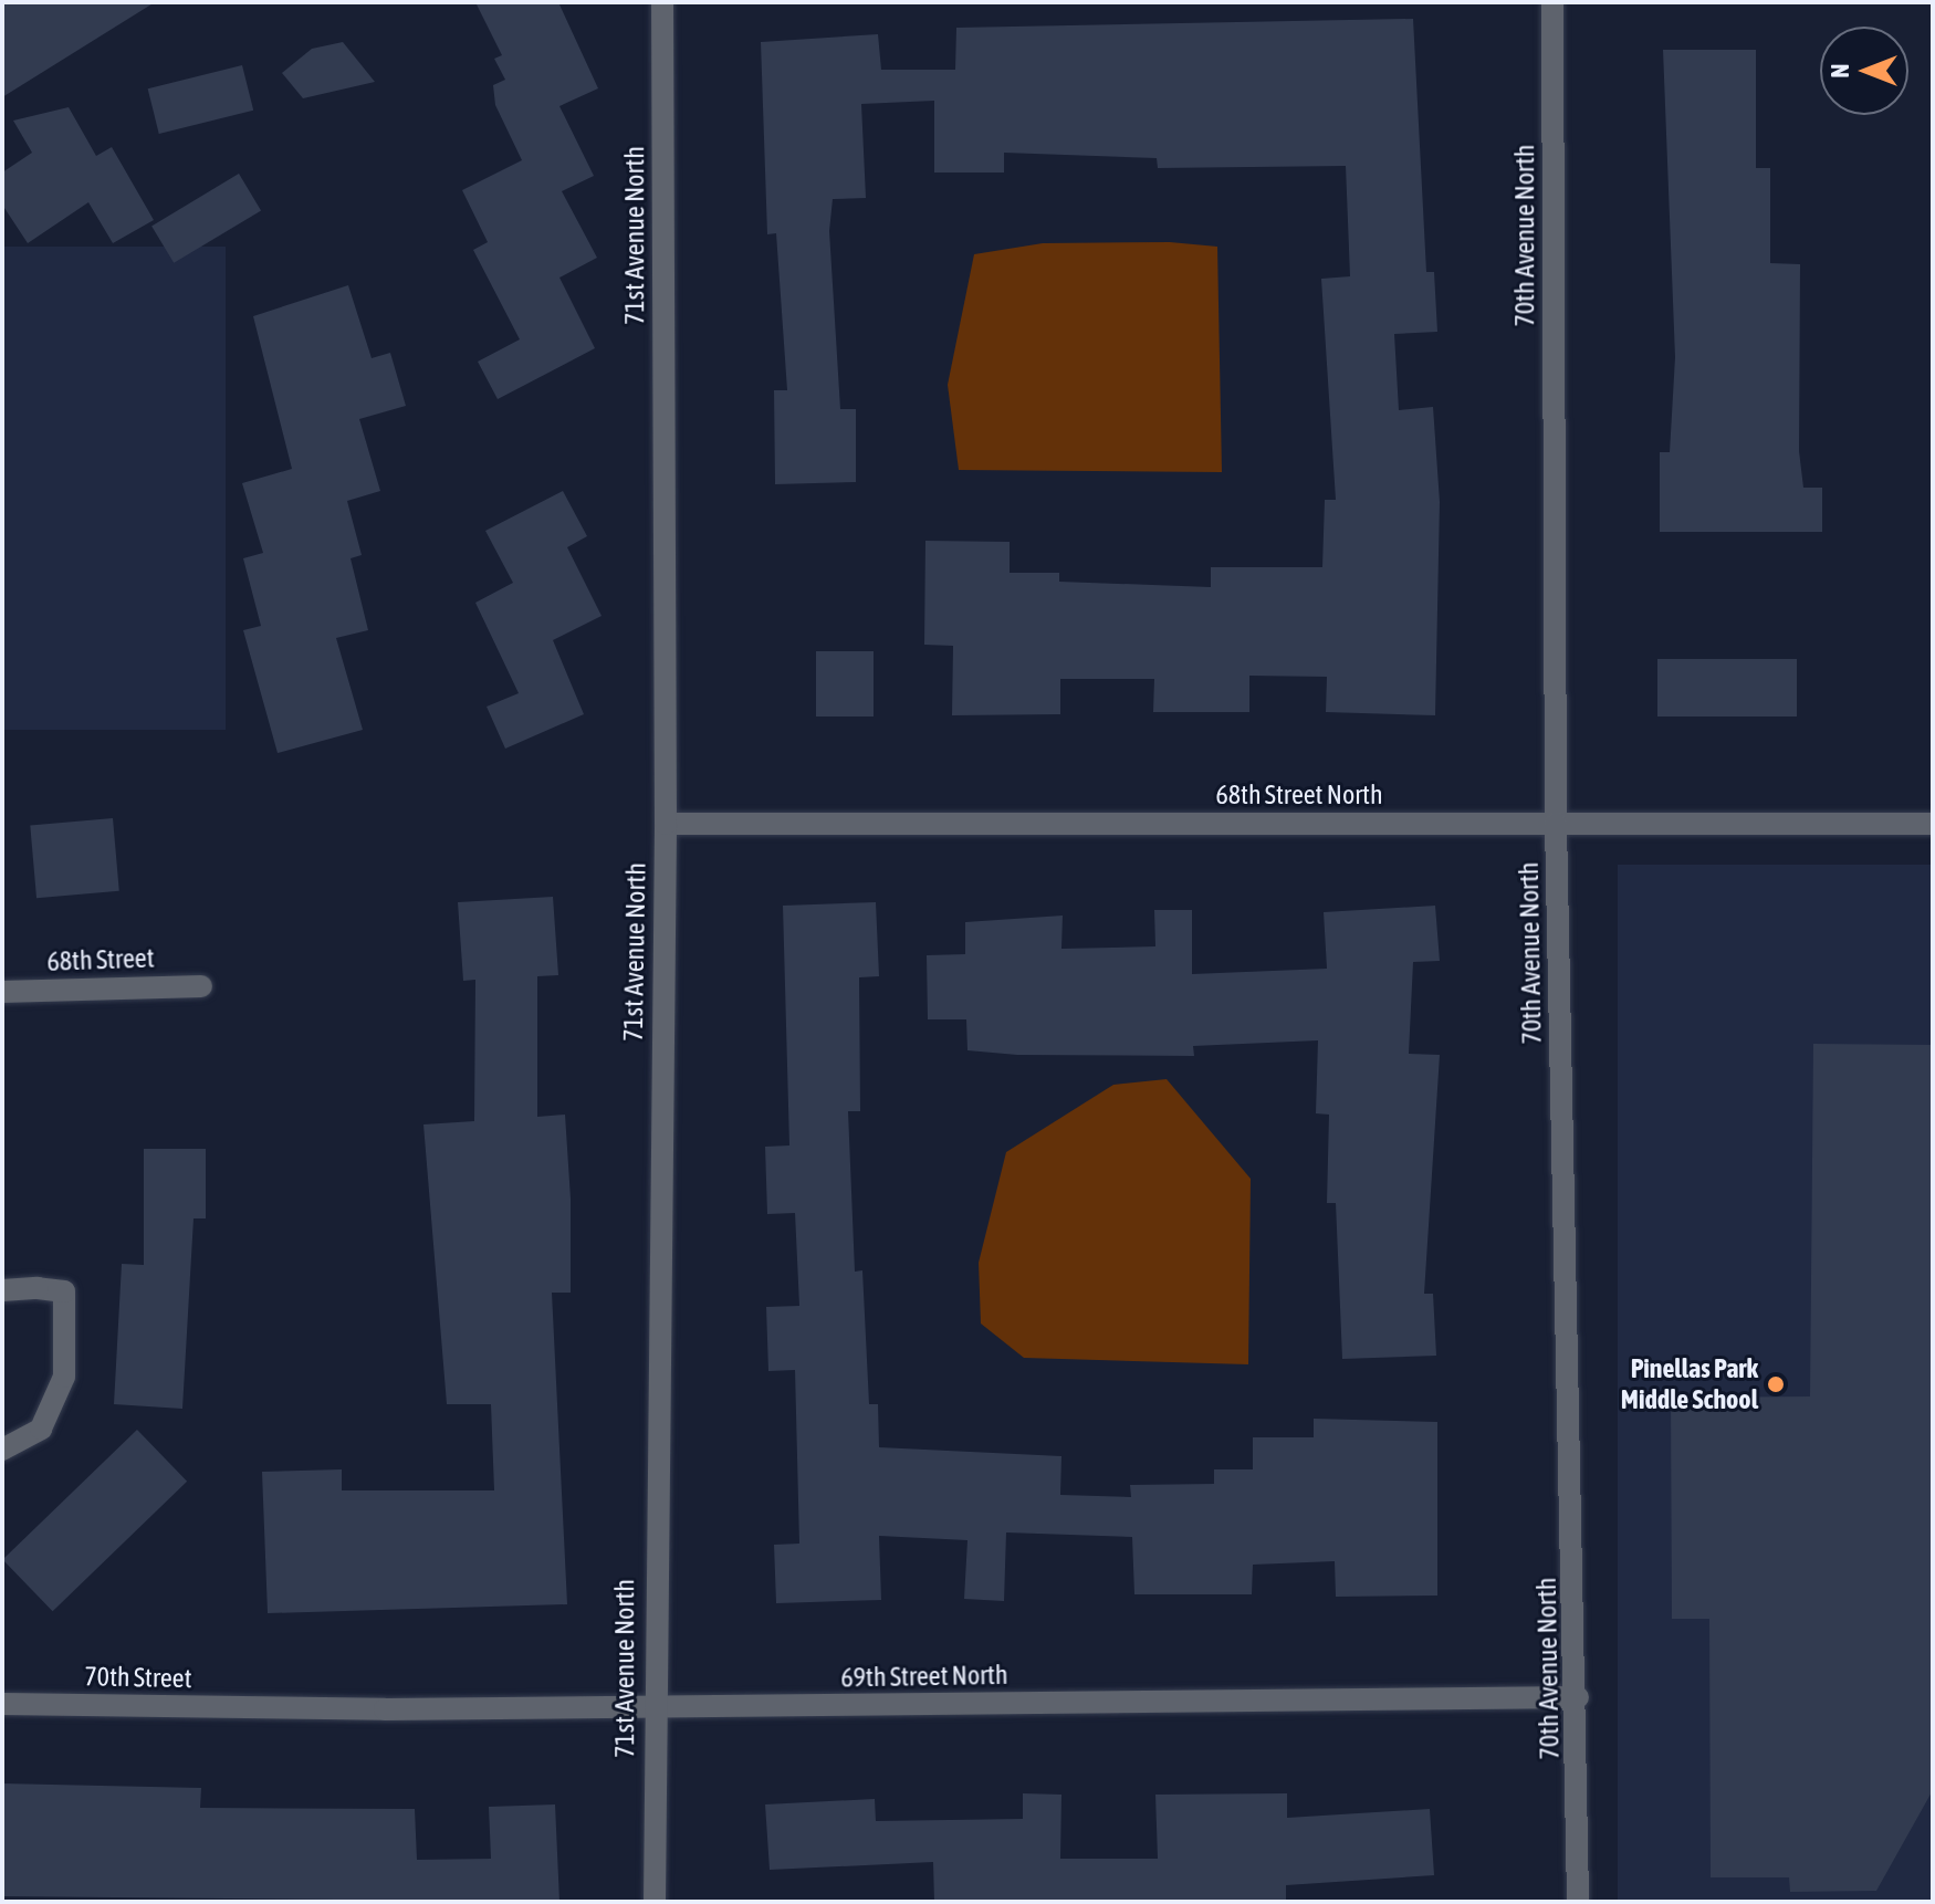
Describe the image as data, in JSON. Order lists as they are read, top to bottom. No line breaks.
{"streets":{"street":["71st Avenue North","70th Avenue North","68th Street North","68th Street","69th Street North","70th Street"]},"crossings":[["71st Avenue North","68th Street North"],["71st Avenue North","69th Street North"],["70th Avenue North","68th Street North"],["70th Avenue North","69th Street North"],["69th Street North","70th Street"]],"places":["Pinellas Park Middle School"],"north":"left"}
